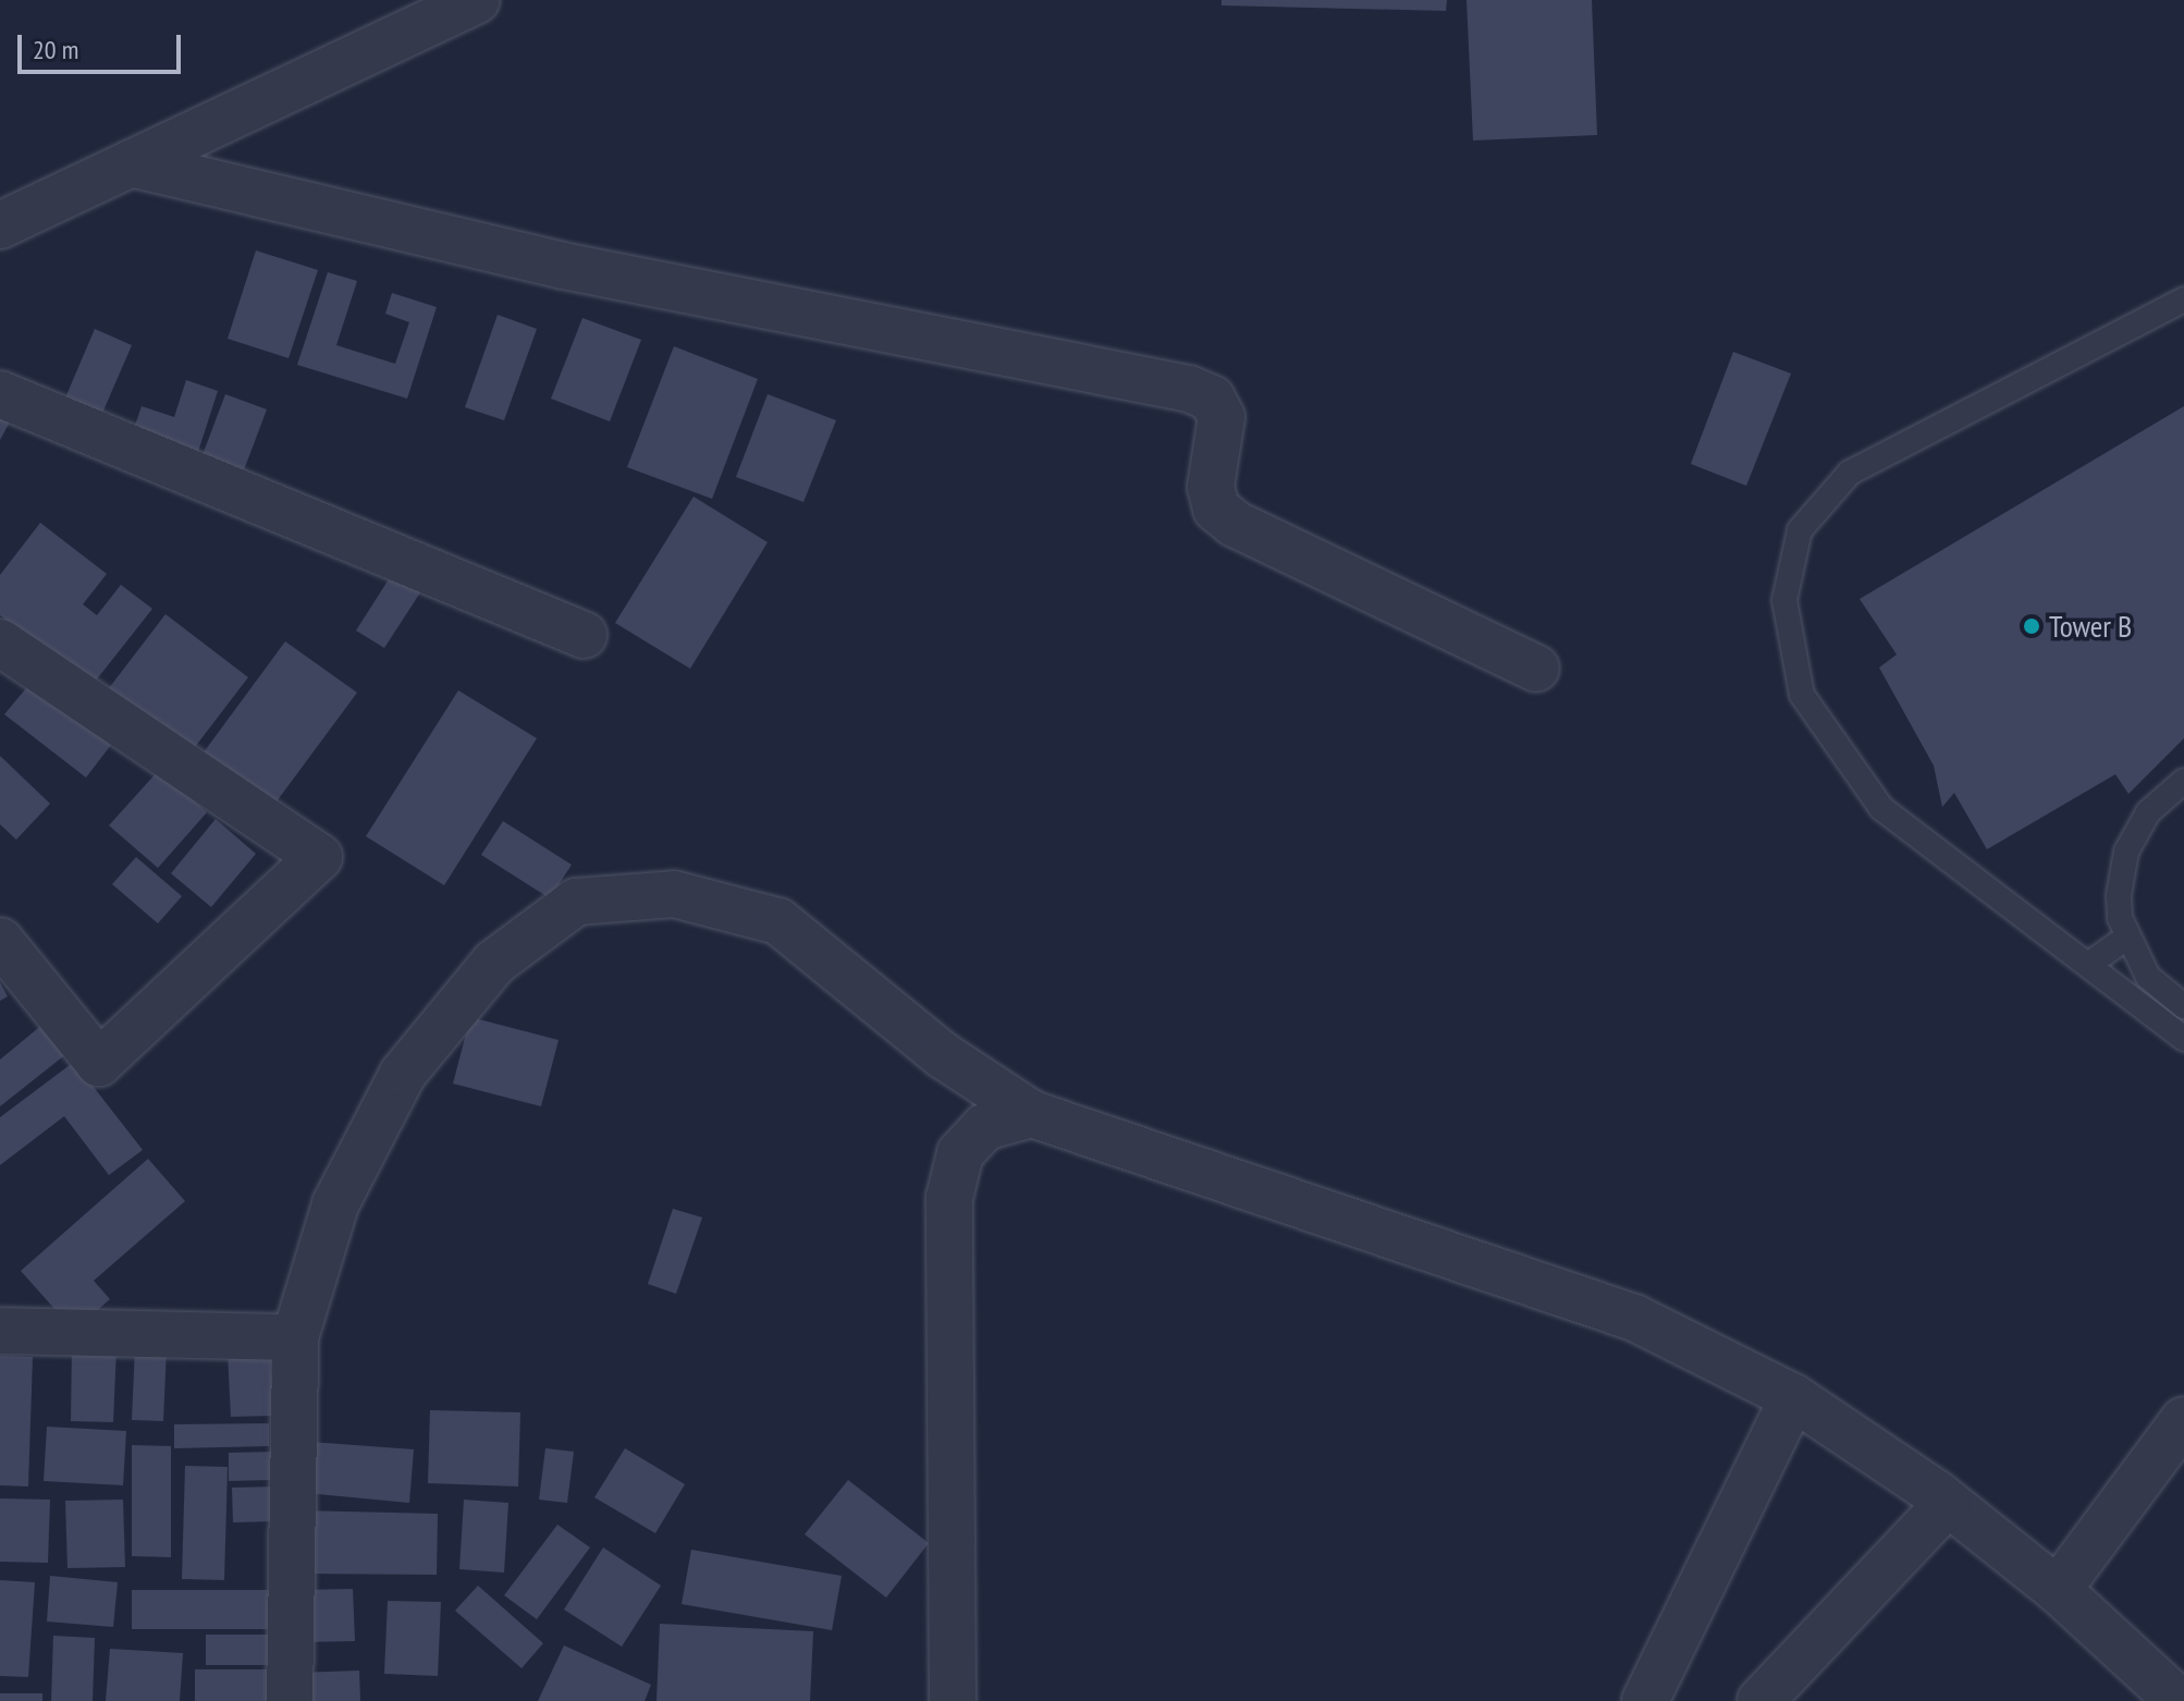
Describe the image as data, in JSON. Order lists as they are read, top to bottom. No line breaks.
{"places":["Tower B"],"scale_bar":"20 m"}
